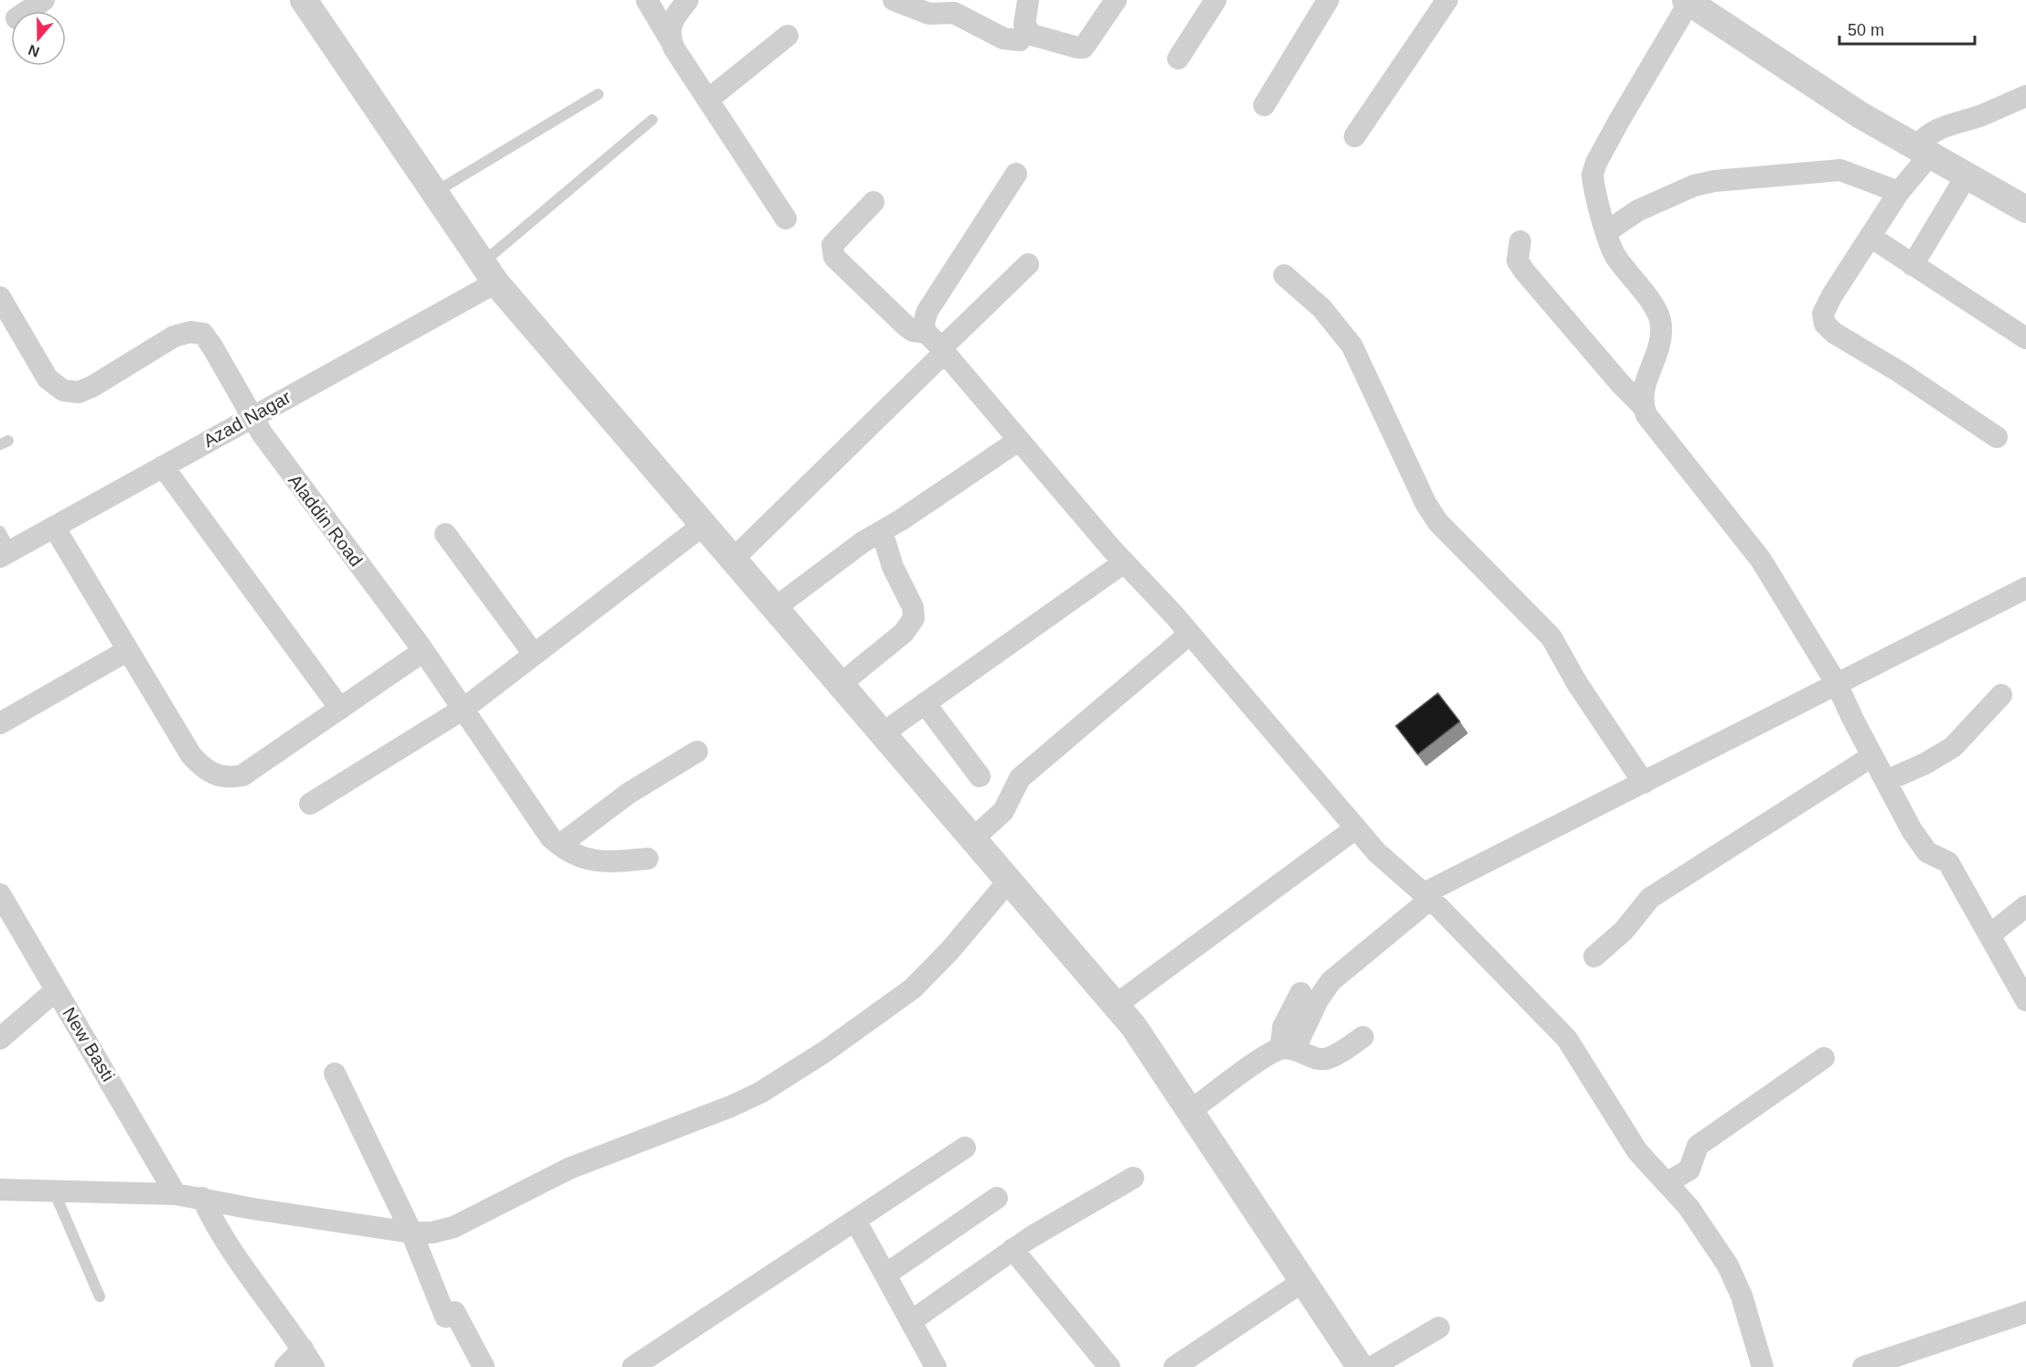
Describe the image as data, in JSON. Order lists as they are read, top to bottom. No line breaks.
{"streets":{"street":["Azad Nagar","Aladdin Road","New Basti"]},"crossings":[["Azad Nagar","Aladdin Road"]],"scale_bar":"50 m","north":"bottom"}
